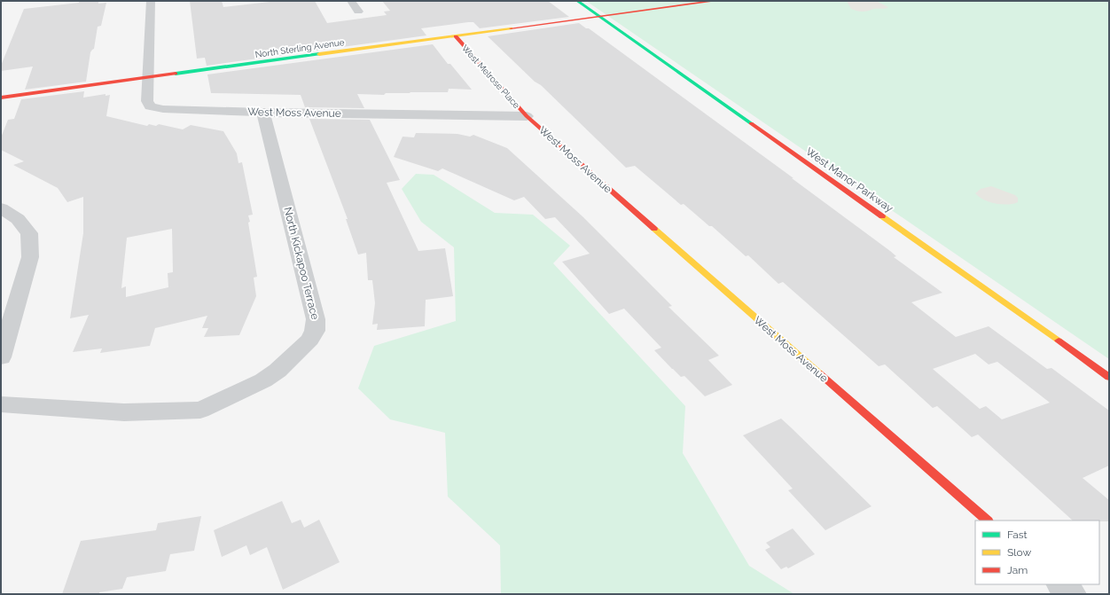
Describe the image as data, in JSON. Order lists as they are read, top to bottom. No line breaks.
{"streets":{"street":["North Sterling Avenue","West Melrose Place","West Moss Avenue","West Manor Parkway","North Kickapoo Terrace"]},"crossings":[["North Sterling Avenue","West Melrose Place"],["North Sterling Avenue","West Moss Avenue"],["North Sterling Avenue","West Manor Parkway"],["West Melrose Place","West Moss Avenue"],["West Moss Avenue","North Kickapoo Terrace"]],"legend":["Fast","Slow","Jam"]}
